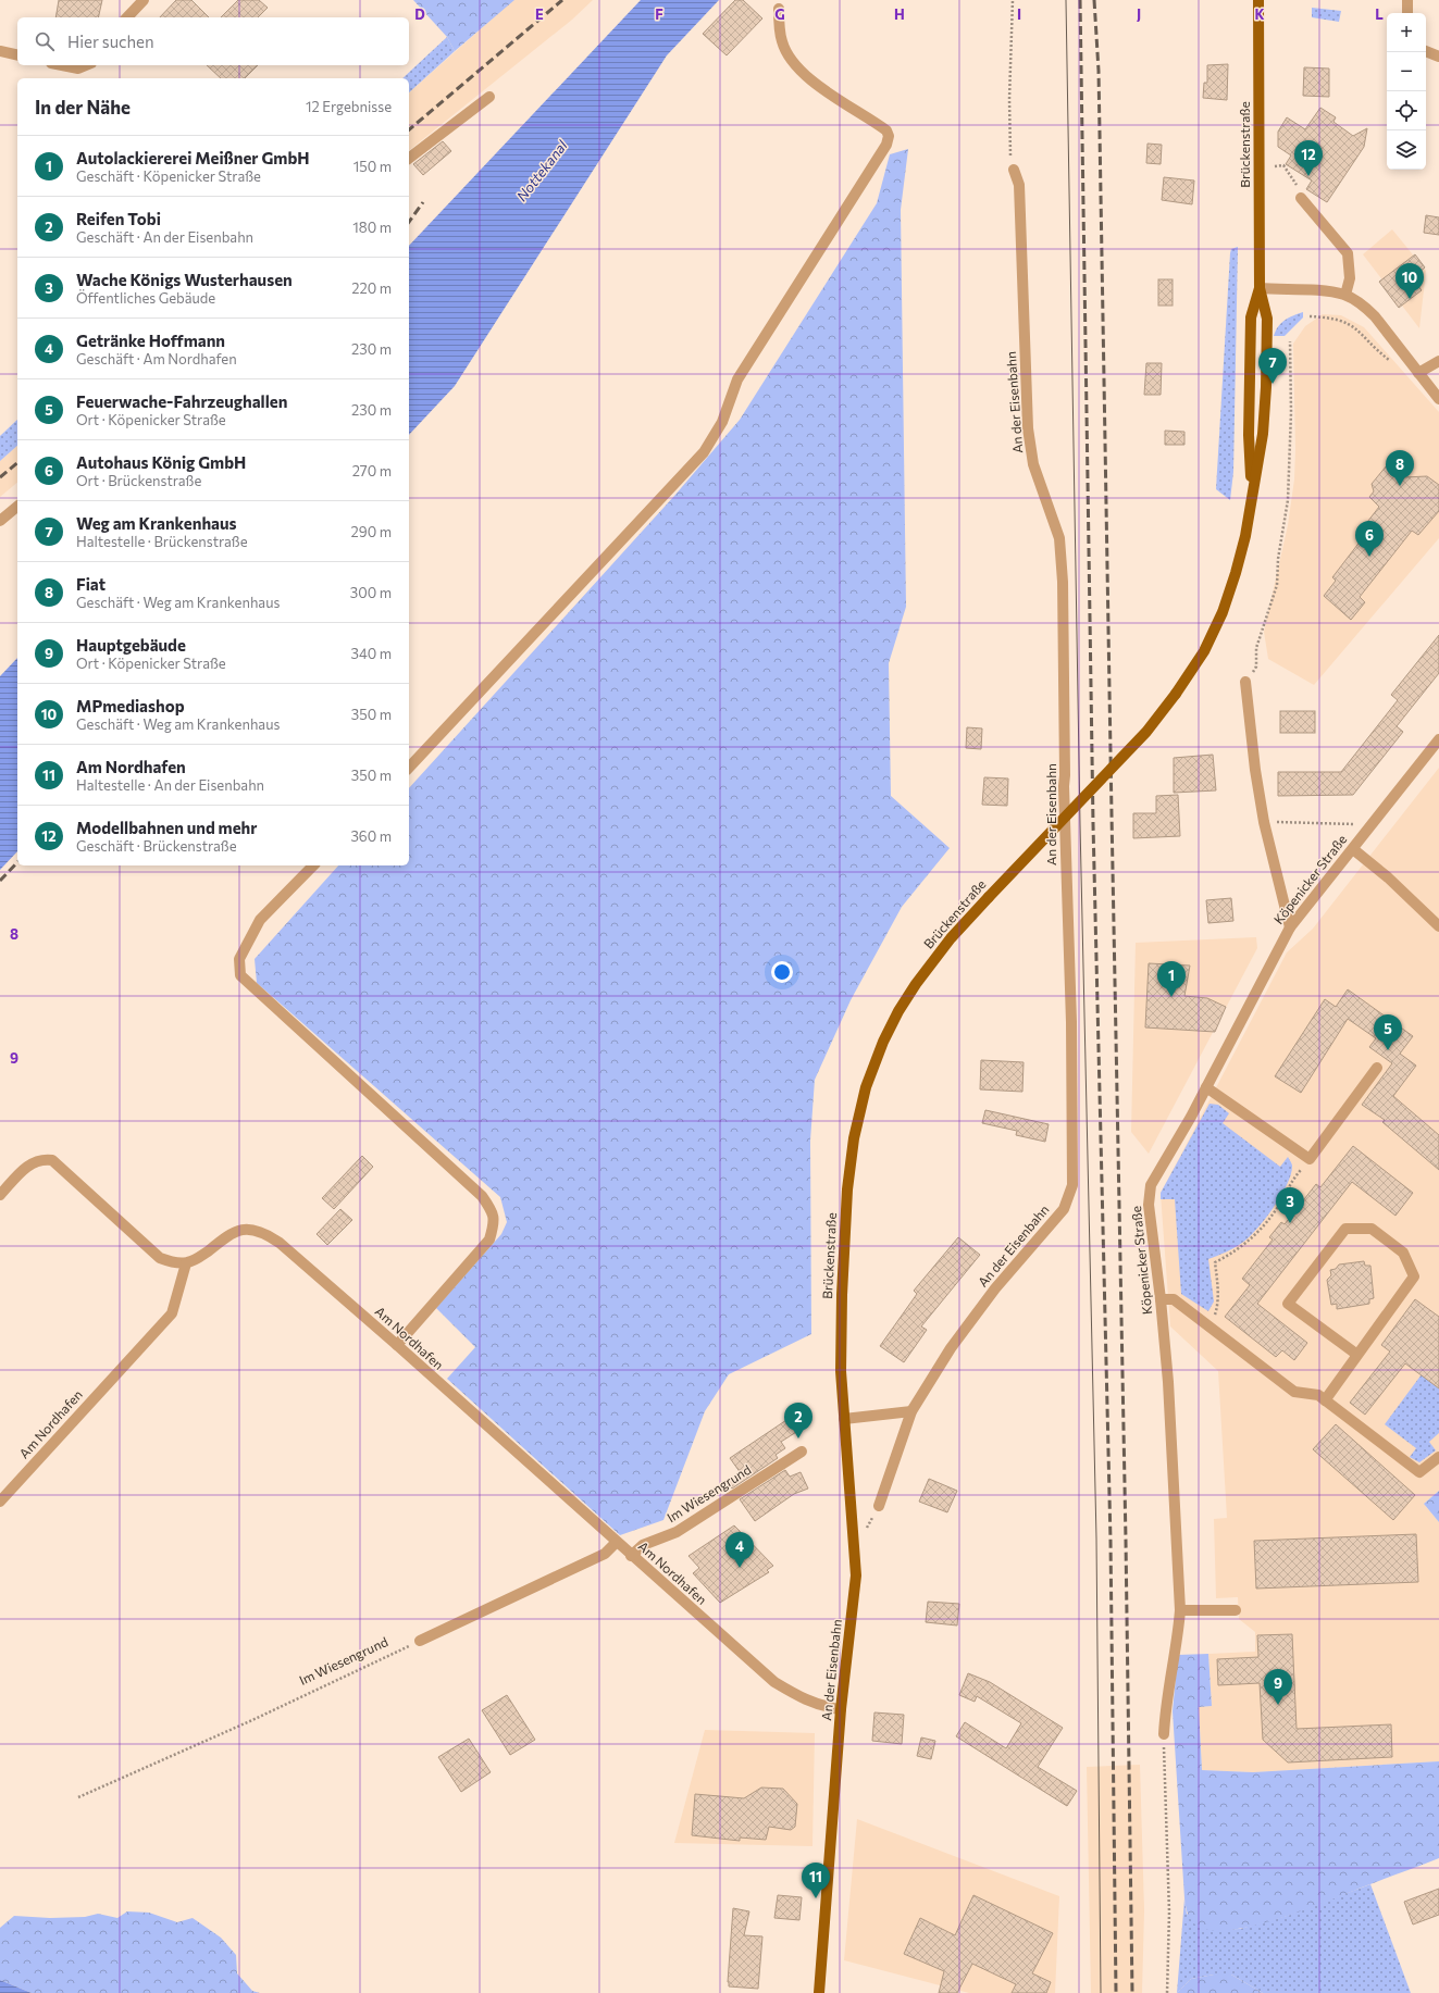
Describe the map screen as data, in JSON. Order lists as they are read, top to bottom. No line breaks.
{"streets":{"main road":["Brückenstraße","An der Eisenbahn"],"street":["Köpenicker Straße","Am Nordhafen","Im Wiesengrund"]},"crossings":[["Brückenstraße","An der Eisenbahn"],["An der Eisenbahn","Am Nordhafen"],["Am Nordhafen","Im Wiesengrund"]],"water":["Nottekanal"],"page":{"map_buttons":["+","−"],"search":"Hier suchen","heading":["In der Nähe","12 Ergebnisse"],"list":[{"mark":"1","name":"Autolackiererei Meißner GmbH","note":"Geschäft · Köpenicker Straße","value":"150 m"},{"mark":"2","name":"Reifen Tobi","note":"Geschäft · An der Eisenbahn","value":"180 m"},{"mark":"3","name":"Wache Königs Wusterhausen","note":"Öffentliches Gebäude","value":"220 m"},{"mark":"4","name":"Getränke Hoffmann","note":"Geschäft · Am Nordhafen","value":"230 m"},{"mark":"5","name":"Feuerwache-Fahrzeughallen","note":"Ort · Köpenicker Straße","value":"230 m"},{"mark":"6","name":"Autohaus König GmbH","note":"Ort · Brückenstraße","value":"270 m"},{"mark":"7","name":"Weg am Krankenhaus","note":"Haltestelle · Brückenstraße","value":"290 m"},{"mark":"8","name":"Fiat","note":"Geschäft · Weg am Krankenhaus","value":"300 m"},{"mark":"9","name":"Hauptgebäude","note":"Ort · Köpenicker Straße","value":"340 m"},{"mark":"10","name":"MPmediashop","note":"Geschäft · Weg am Krankenhaus","value":"350 m"},{"mark":"11","name":"Am Nordhafen","note":"Haltestelle · An der Eisenbahn","value":"350 m"},{"mark":"12","name":"Modellbahnen und mehr","note":"Geschäft · Brückenstraße","value":"360 m"}],"pins":["12","10","7","8","6","1","5","3","2","4","9","11"]},"grid":{"columns":["D","E","F","G","H","I","J","K","L"],"rows":["8","9"]}}
